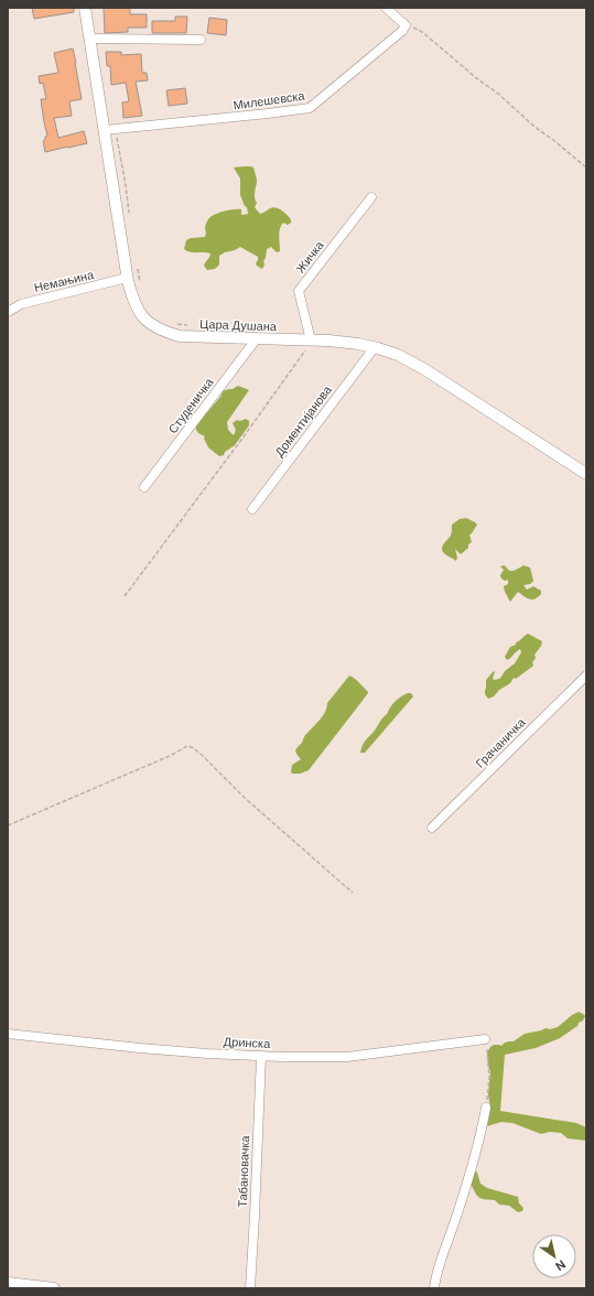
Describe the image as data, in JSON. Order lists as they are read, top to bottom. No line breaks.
{"streets":{"street":["Милешевска","Жичка","Немањина","Цара Душана","Студеничка","Доментијанова","Грачаничка","Дринска","Табановачка"]},"crossings":[["Милешевска","Цара Душана"],["Жичка","Цара Душана"],["Немањина","Цара Душана"],["Цара Душана","Студеничка"],["Цара Душана","Доментијанова"],["Дринска","Табановачка"]],"north":"bottom right"}
